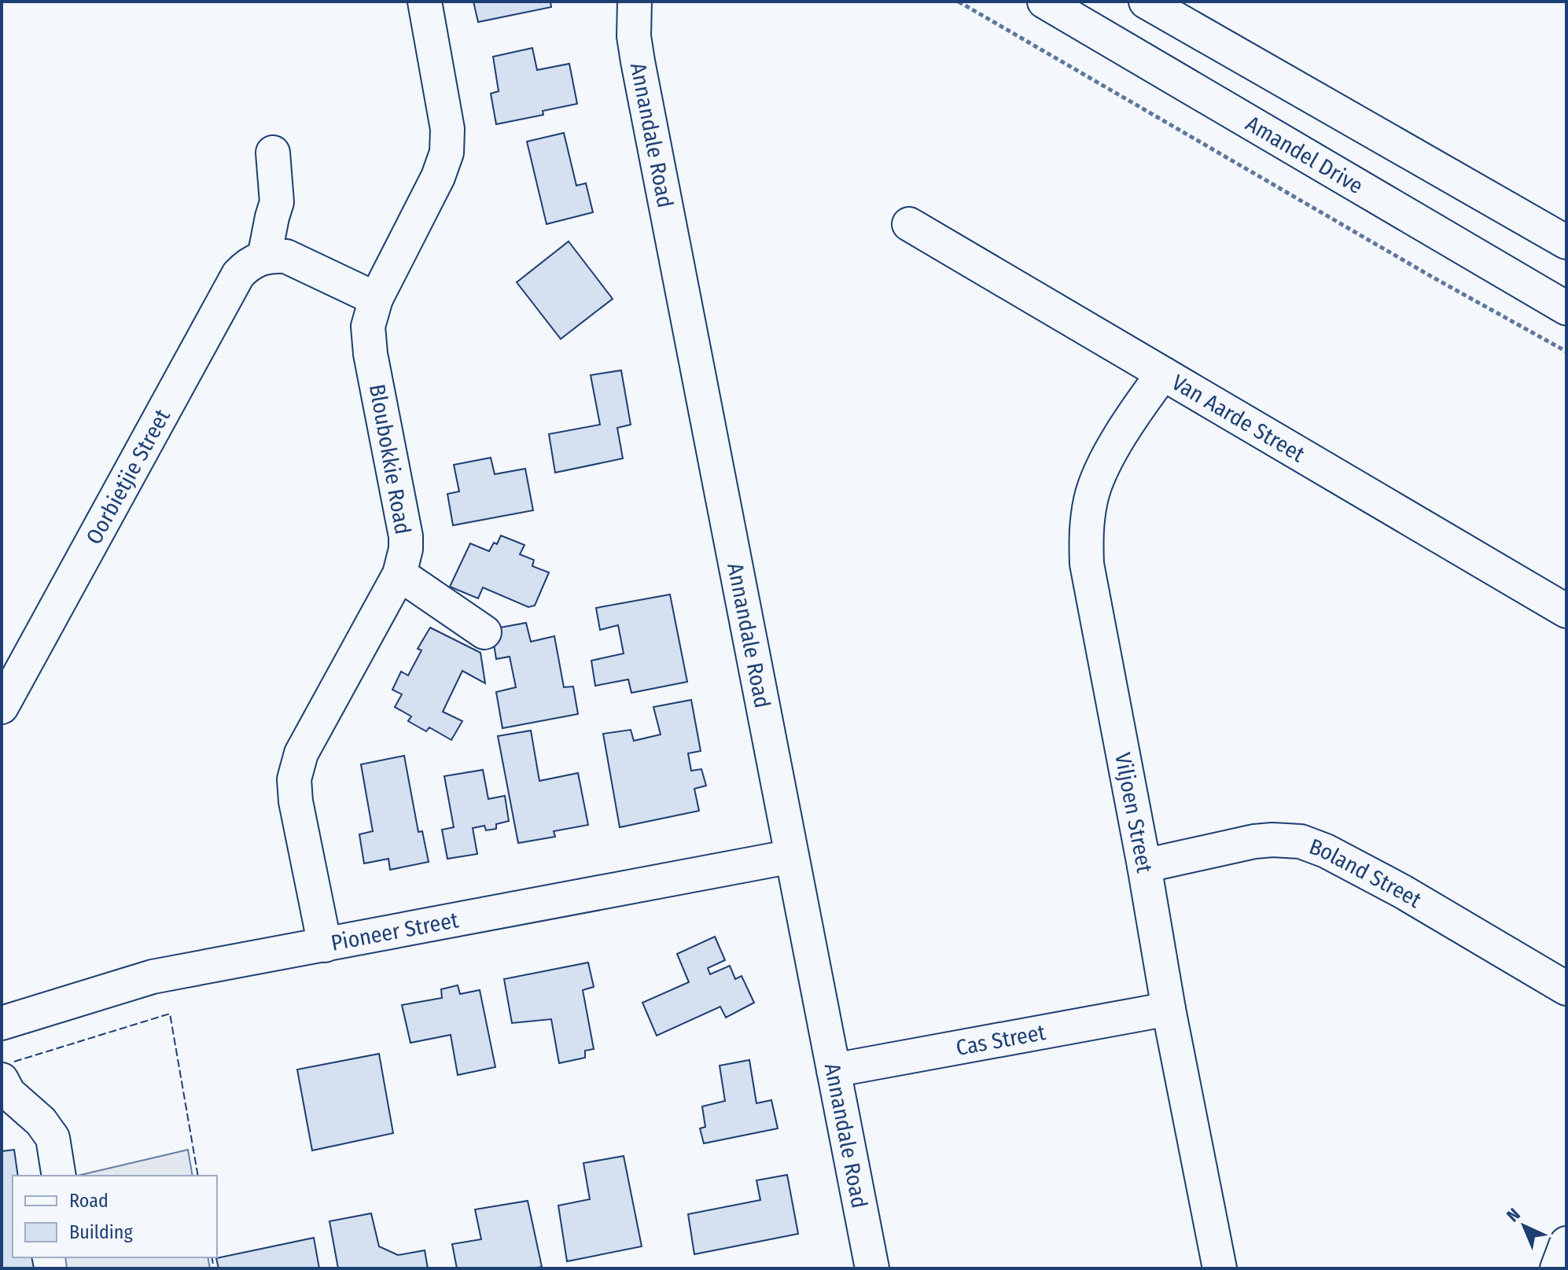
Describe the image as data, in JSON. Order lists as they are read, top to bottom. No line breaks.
{"streets":{"street":["Annandale Road","Amandel Drive","Van Aarde Street","Bloubokkie Road","Oorbietjie Street","Viljoen Street","Boland Street","Pioneer Street","Cas Street"]},"crossings":[["Annandale Road","Pioneer Street"],["Annandale Road","Cas Street"],["Van Aarde Street","Viljoen Street"],["Bloubokkie Road","Pioneer Street"],["Viljoen Street","Boland Street"],["Viljoen Street","Cas Street"]],"legend":["Road","Building"],"north":"top left"}
